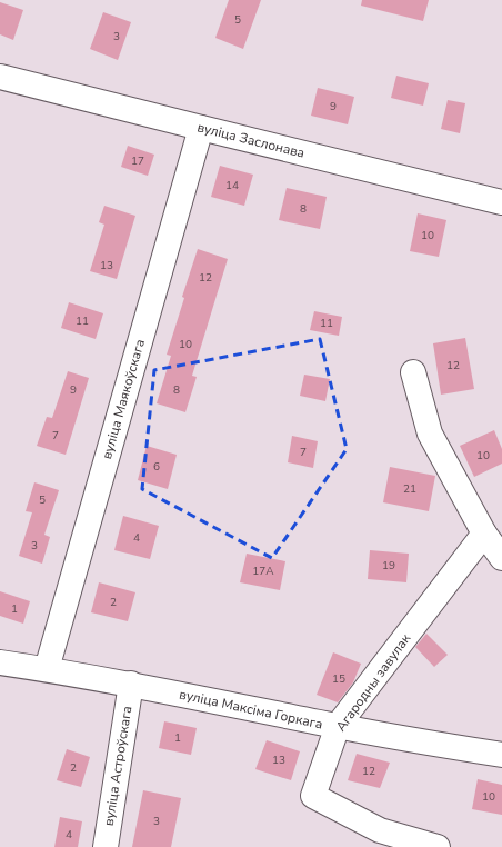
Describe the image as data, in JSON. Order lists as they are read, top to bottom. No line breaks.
{"streets":{"street":["вуліца Заслонава","вуліца Маякоўскага","Агародны завулак","вуліца Максіма Горкага","вуліца Астроўскага"]},"crossings":[["вуліца Заслонава","вуліца Маякоўскага"],["вуліца Маякоўскага","вуліца Максіма Горкага"],["Агародны завулак","вуліца Максіма Горкага"],["вуліца Максіма Горкага","вуліца Астроўскага"]],"house_numbers":["5","3","9","17","14","8","10","13","12","11","11","10","12","9","8","7","7","10","6","21","5","4","3","19","17А","2","1","15","1","13","2","12","10","3","4"]}
